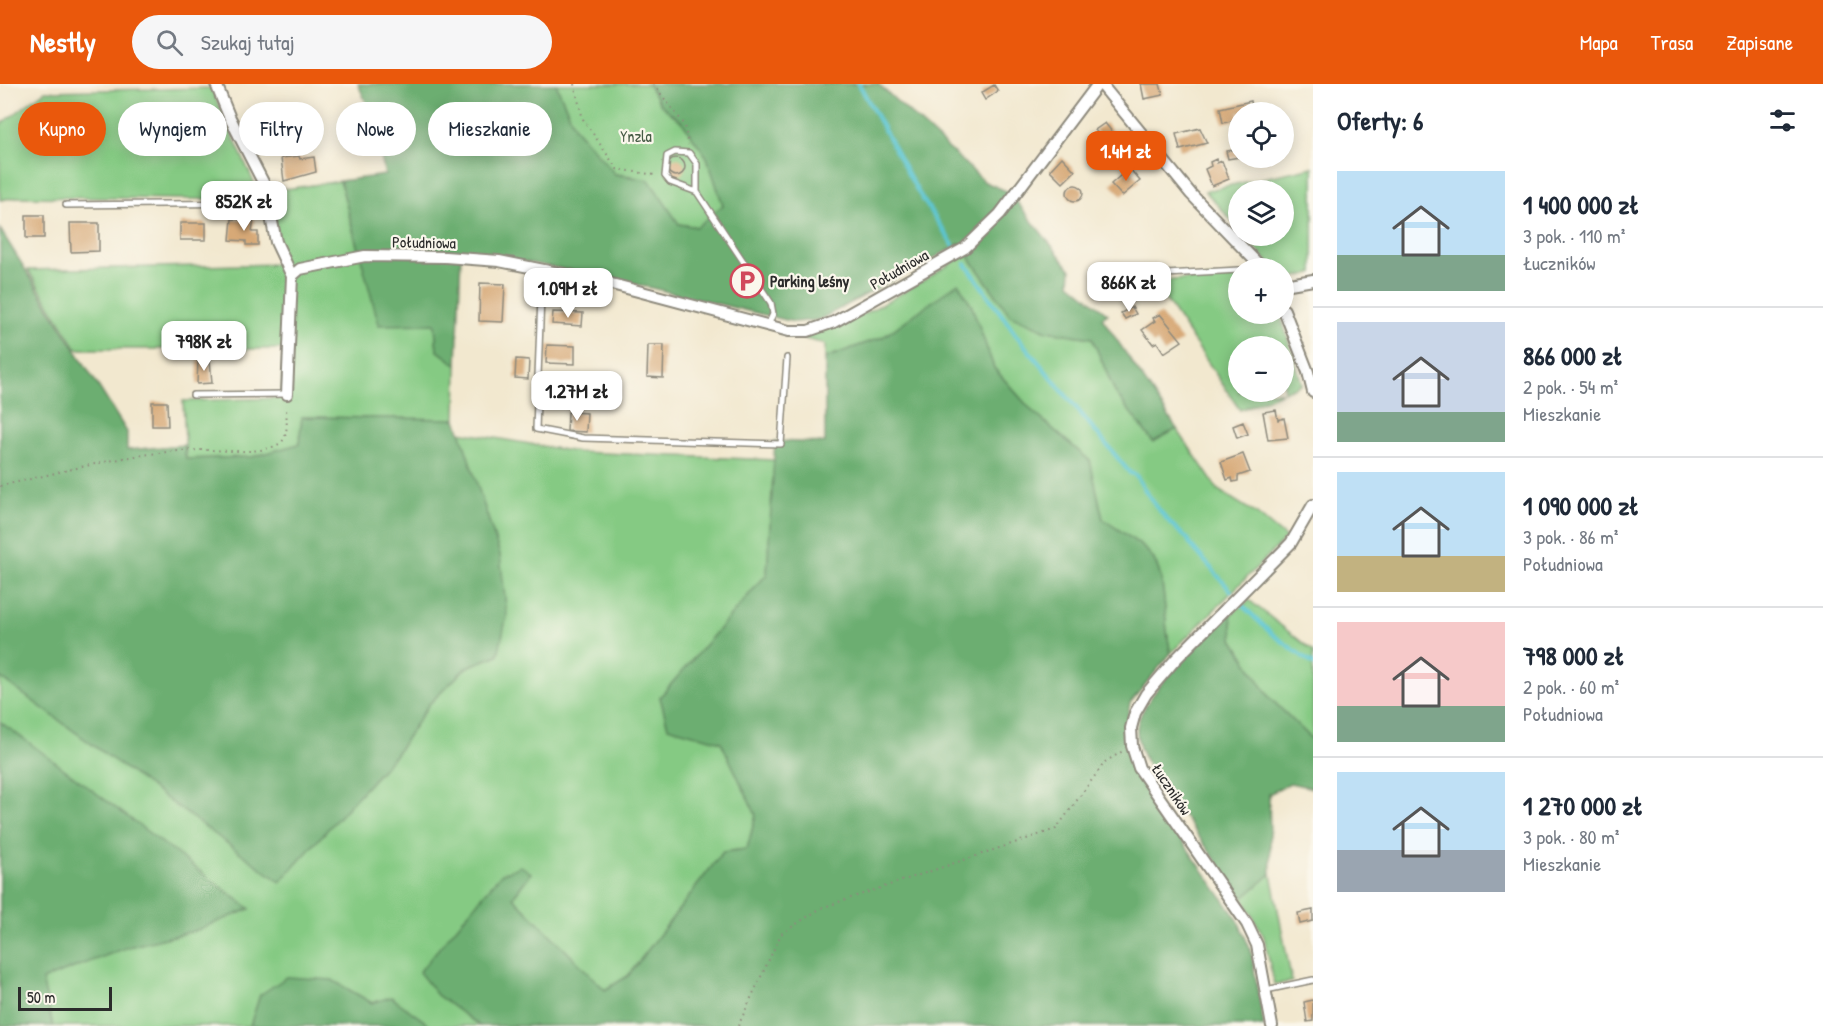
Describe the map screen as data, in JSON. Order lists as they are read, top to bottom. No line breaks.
{"streets":{"street":["Południowa","Łuczników"]},"parks":["Ynzla"],"places":{"parking":["Parking leśny"]},"scale_bar":"50 m","page":{"header":"Nestly","search":"Szukaj tutaj","nav":["Mapa","Trasa","Zapisane"],"heading":"Oferty: 6","map_buttons":["+","−"],"chip":["Kupno","Wynajem","Filtry","Nowe","Mieszkanie"],"price":["1.4M zł","852K zł","866K zł","1.09M zł","798K zł","1.27M zł"],"list":[{"name":"1 400 000 zł","note":"3 pok. · 110 m² · Łuczników"},{"name":"866 000 zł","note":"2 pok. · 54 m² · Mieszkanie"},{"name":"1 090 000 zł","note":"3 pok. · 86 m² · Południowa"},{"name":"798 000 zł","note":"2 pok. · 60 m² · Południowa"},{"name":"1 270 000 zł","note":"3 pok. · 80 m² · Mieszkanie"}],"scale":"50 m"}}
